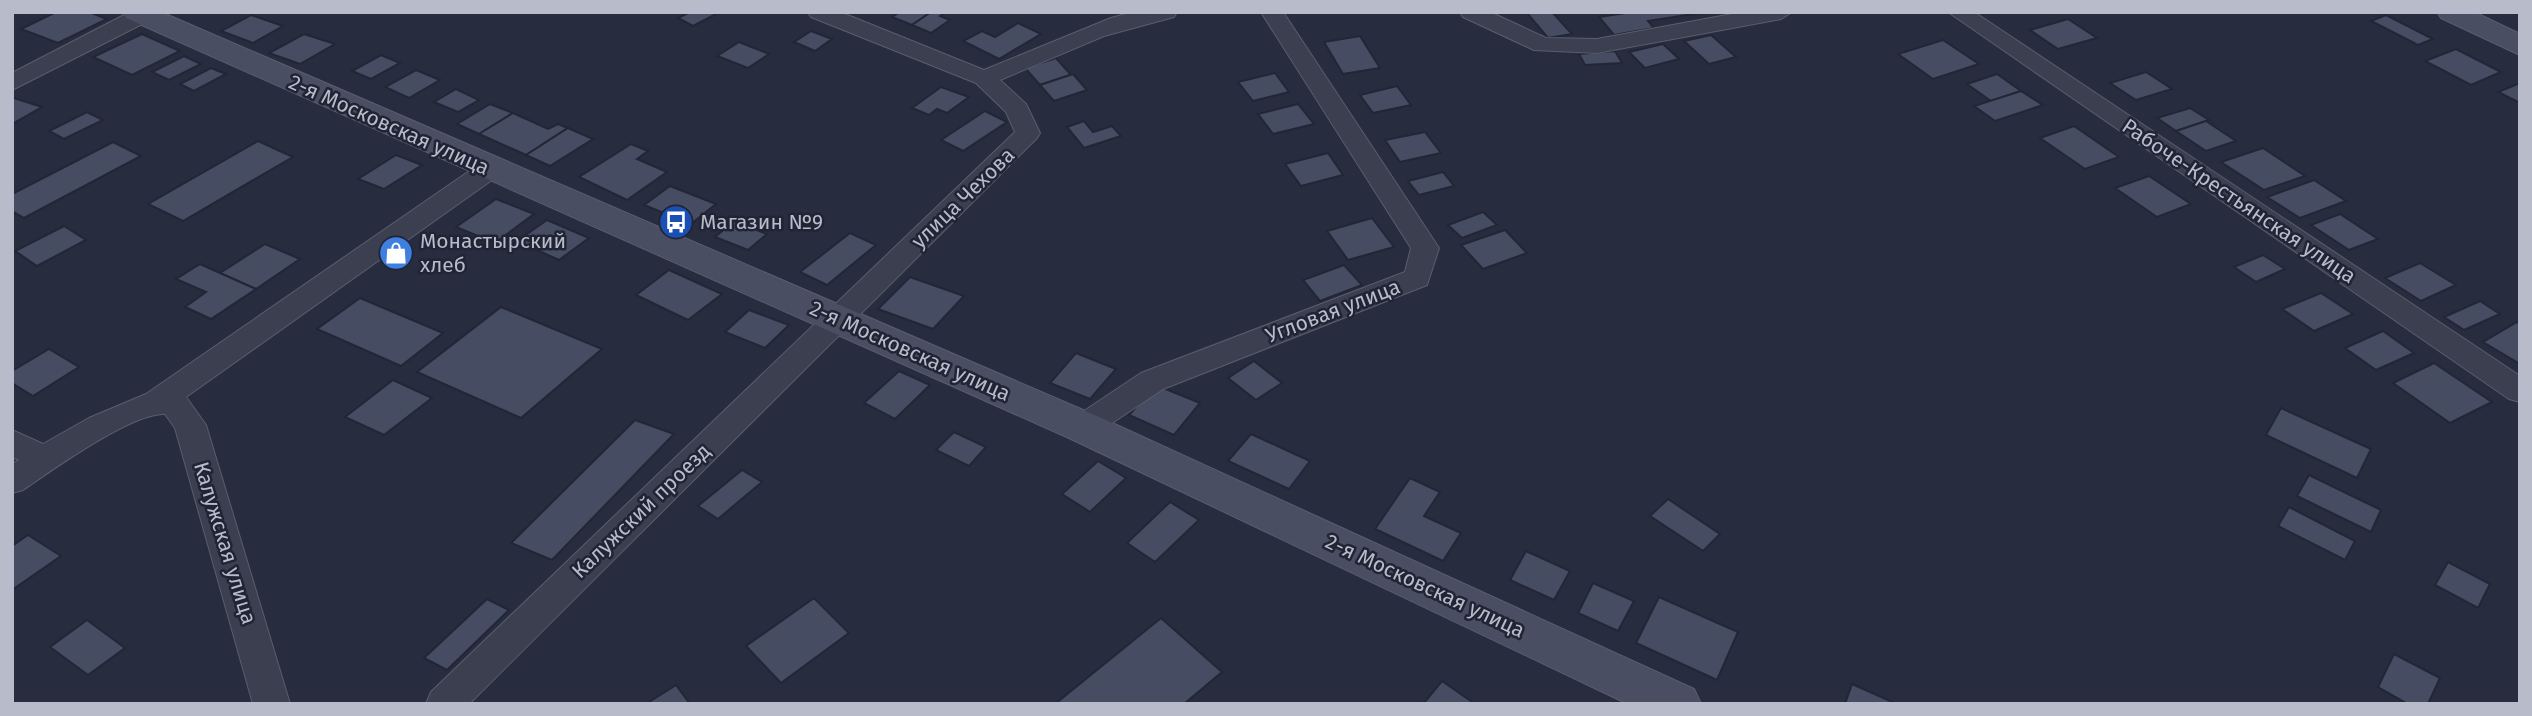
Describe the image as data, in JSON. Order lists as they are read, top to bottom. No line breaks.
{"streets":{"street":["2-я Московская улица","улица Чехова","Рабоче-Крестьянская улица","Угловая улица","Калужский проезд","Калужская улица"]},"crossings":[["2-я Московская улица","улица Чехова"],["2-я Московская улица","Угловая улица"],["2-я Московская улица","Калужский проезд"],["улица Чехова","Калужский проезд"]],"places":{"bus stop":["Магазин №9"],"shop":["Монастырский хлеб"]}}
